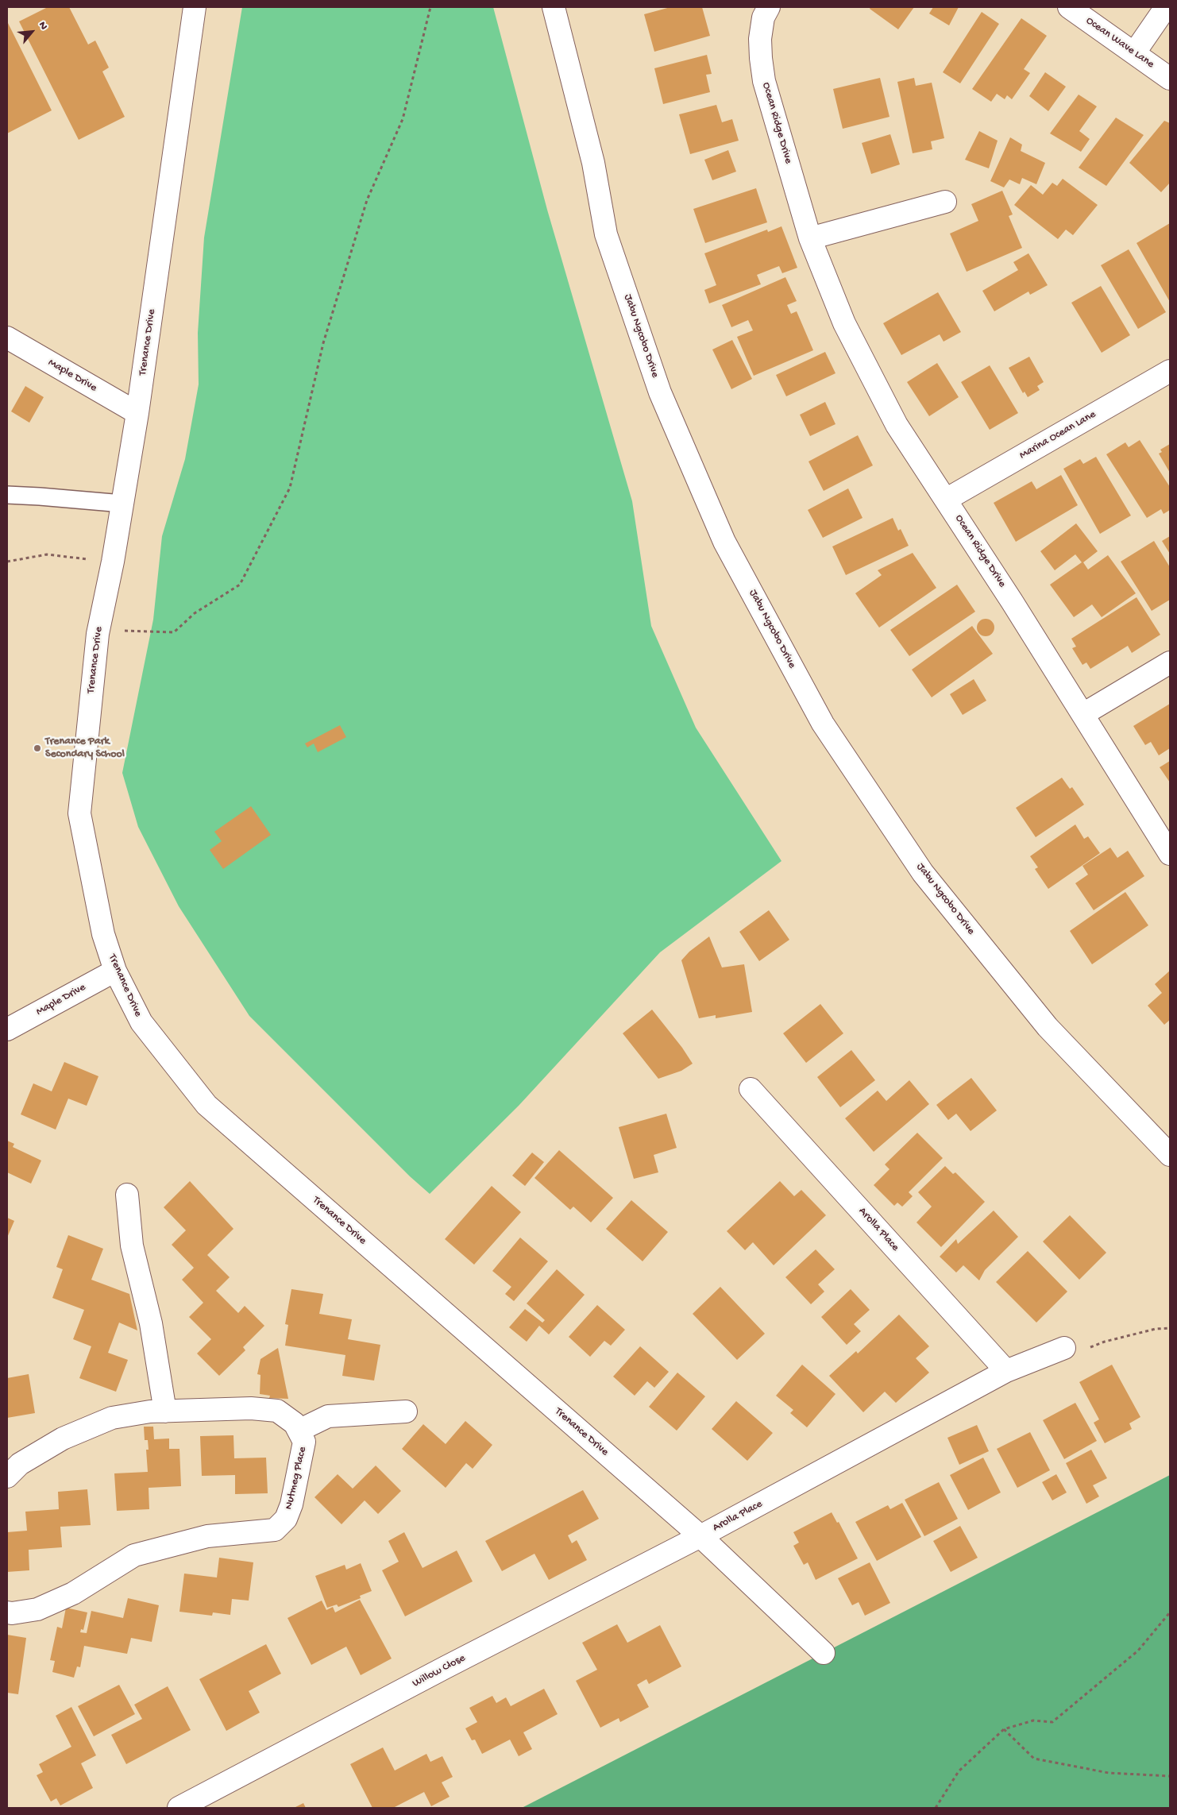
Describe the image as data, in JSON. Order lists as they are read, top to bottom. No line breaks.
{"streets":{"street":["Ocean Wave Lane","Ocean Ridge Drive","Jabu Ngcobo Drive","Trenance Drive","Maple Drive","Marina Ocean Lane","Arolla Place","Nutmeg Place","Willow Close"]},"crossings":[["Ocean Ridge Drive","Marina Ocean Lane"],["Trenance Drive","Maple Drive"],["Trenance Drive","Arolla Place"],["Trenance Drive","Willow Close"],["Arolla Place","Willow Close"]],"places":["Trenance Park Secondary School"],"north":"top right"}
